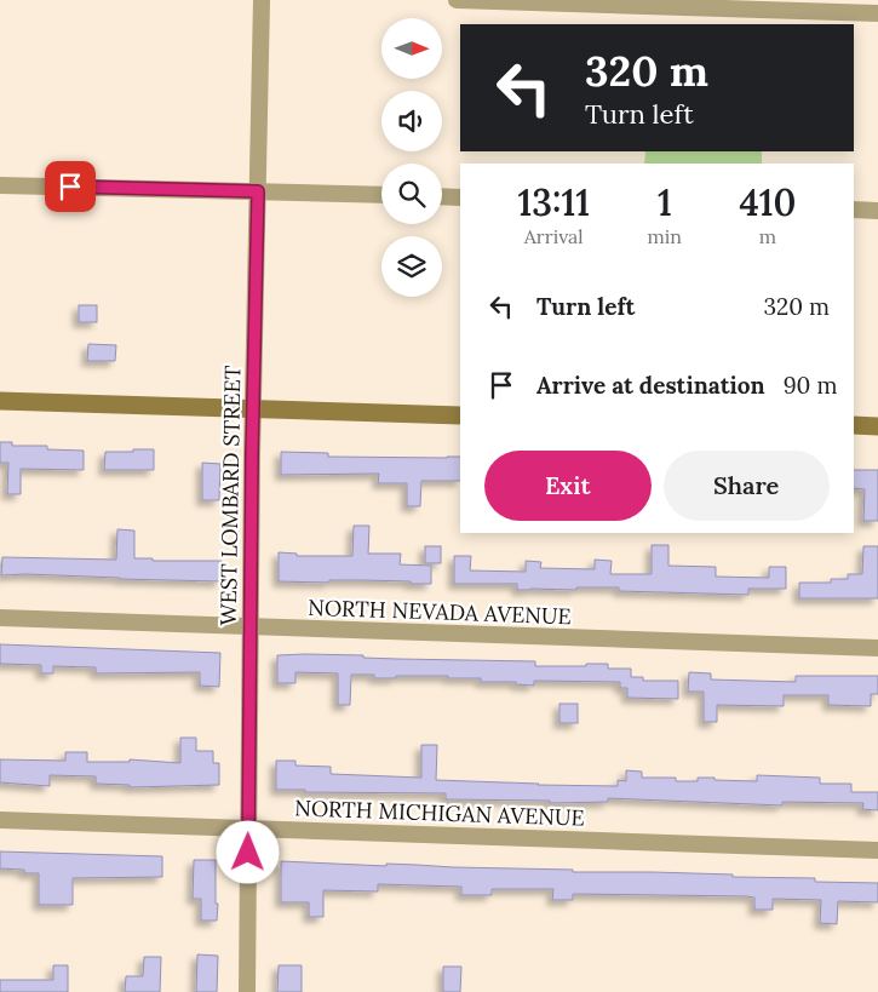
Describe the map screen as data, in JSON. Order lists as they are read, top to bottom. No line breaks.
{"streets":{"street":["WEST LOMBARD STREET","NORTH NEVADA AVENUE","NORTH MICHIGAN AVENUE"]},"crossings":[["WEST LOMBARD STREET","NORTH NEVADA AVENUE"],["WEST LOMBARD STREET","NORTH MICHIGAN AVENUE"]],"north":"right","page":{"turn":["320 m","Turn left"],"eta":["13:11","Arrival","1","min","410","m"],"list":[{"name":"Turn left","value":"320 m"},{"name":"Arrive at destination","value":"90 m"}],"buttons":["Exit","Share"]}}
